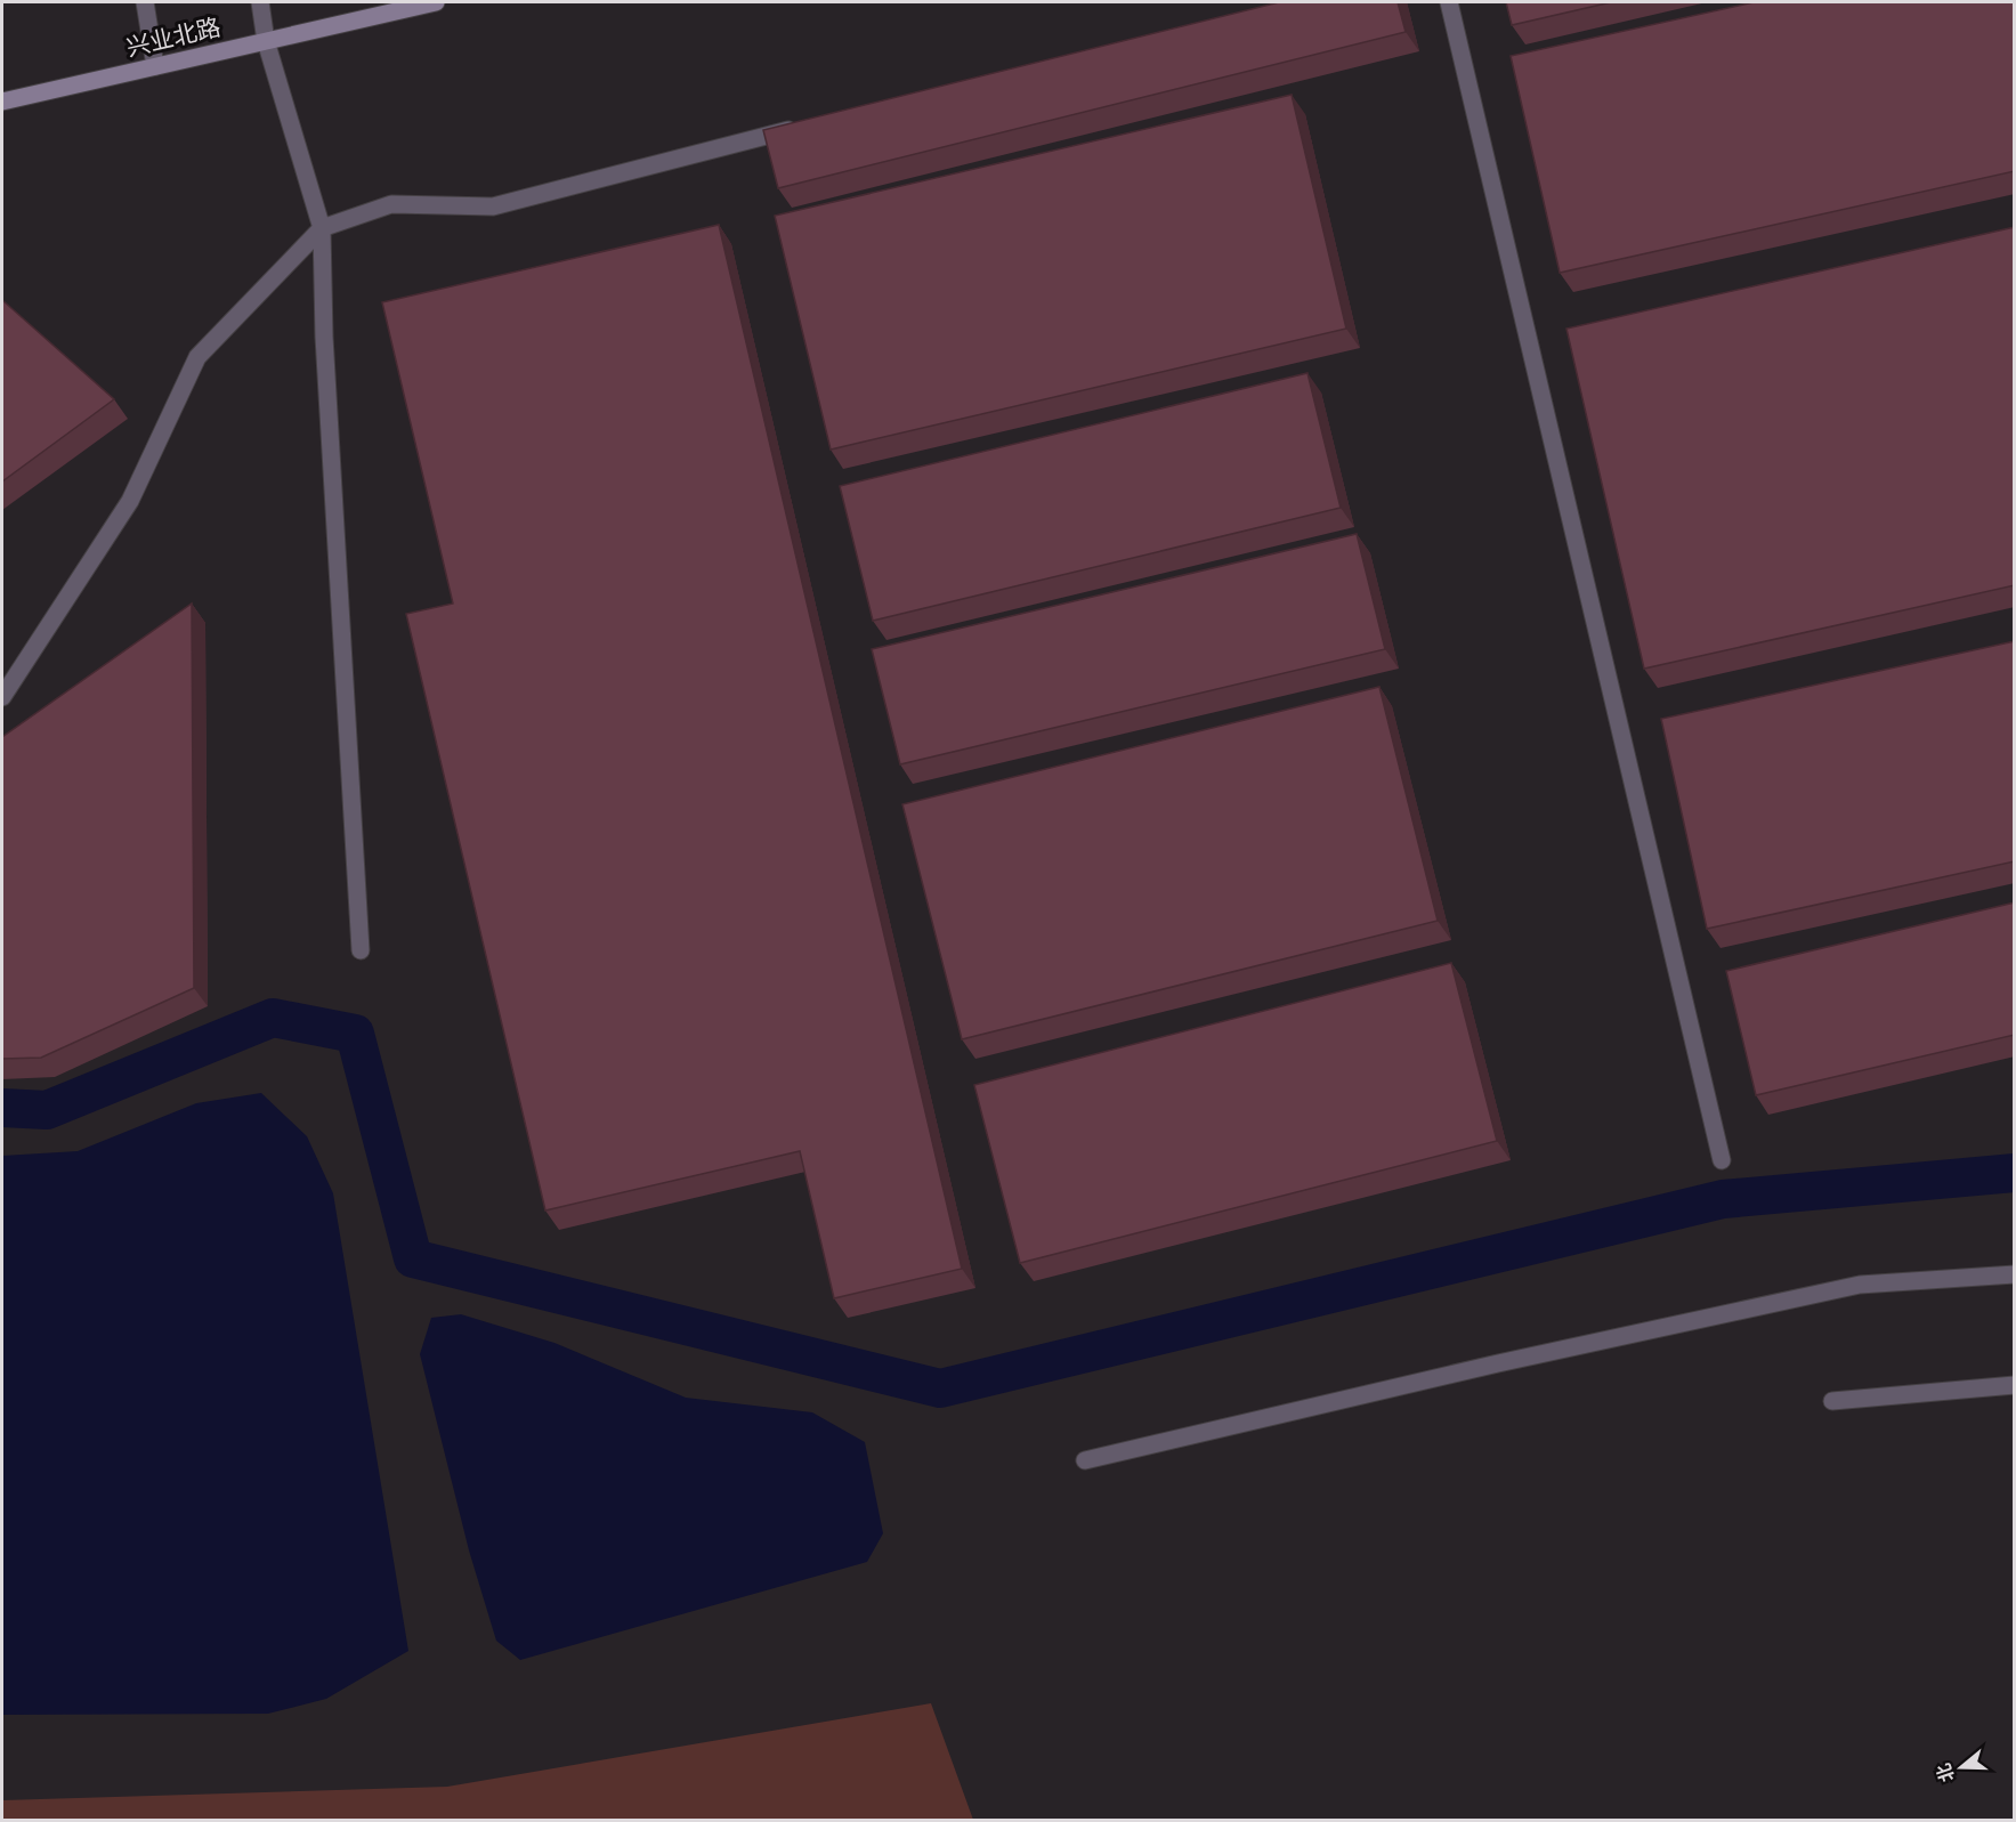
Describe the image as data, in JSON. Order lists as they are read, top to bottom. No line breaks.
{"streets":{"main road":["兴业北路"]},"north":"left"}
